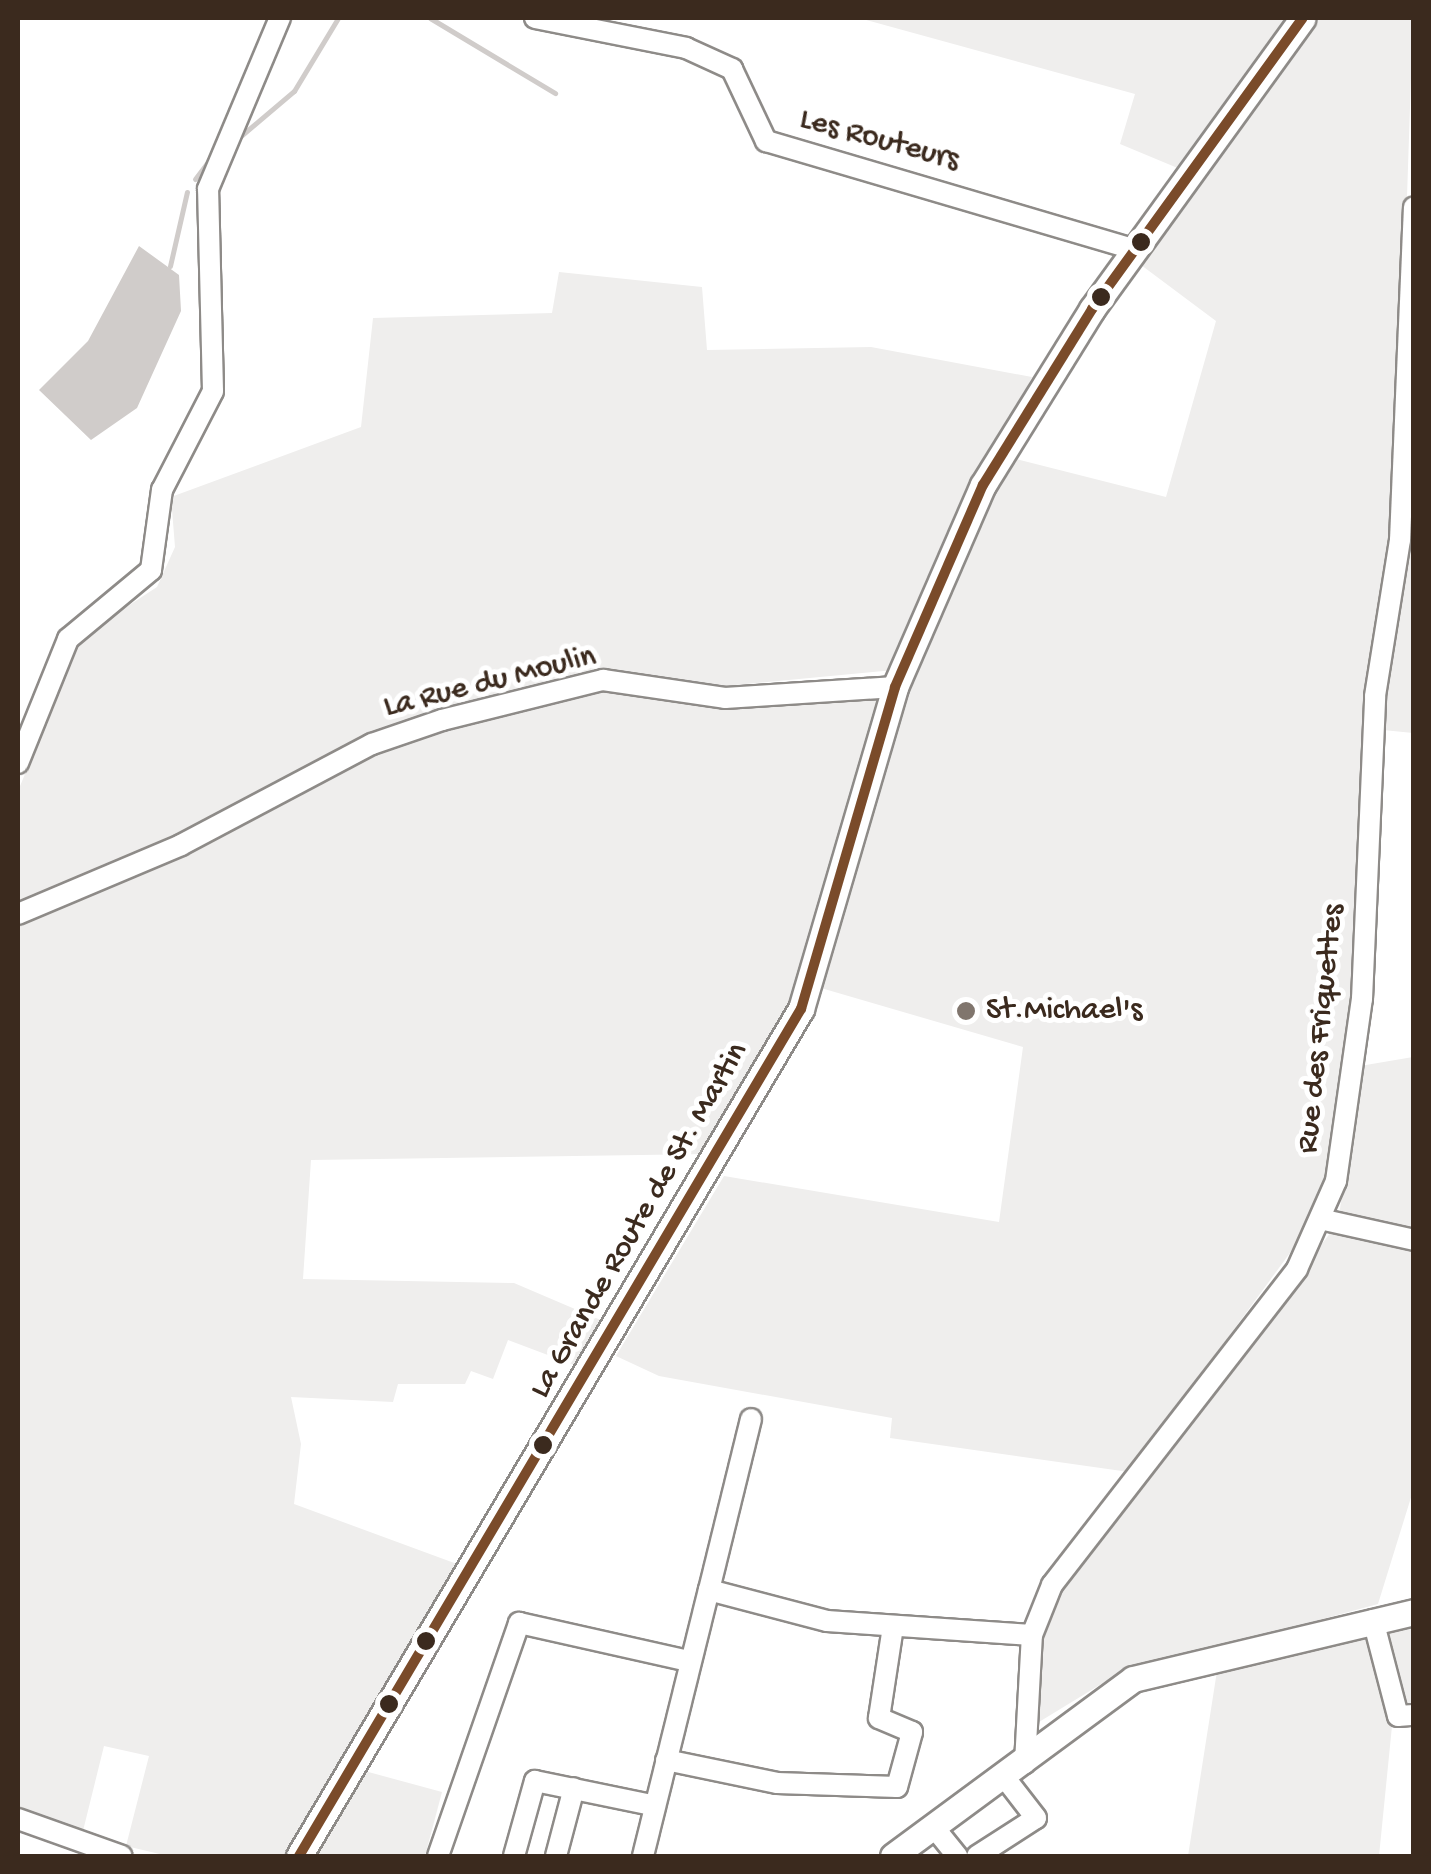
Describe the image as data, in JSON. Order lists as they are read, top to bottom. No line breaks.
{"streets":{"main road":["La Grande Route de St. Martin"],"street":["Les Routeurs","La Rue du Moulin","Rue des Friquettes"]},"crossings":[["Les Routeurs","La Grande Route de St. Martin"],["La Rue du Moulin","La Grande Route de St. Martin"]],"places":["St.Michael's"]}
